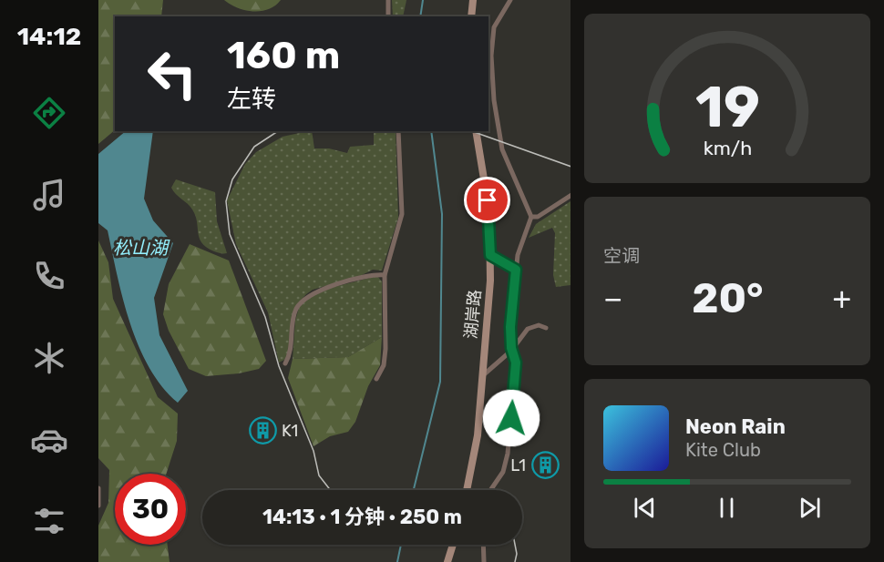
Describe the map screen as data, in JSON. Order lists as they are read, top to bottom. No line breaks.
{"streets":{"street":["湖岸路"]},"water":["松山湖"],"places":{"building":["K1","L1"]},"page":{"tabs":"14:12","turn":["160 m","左转"],"tile":"空调","heat":["−","20°","+"],"song":["Neon Rain","Kite Club"],"limit":"30","trip":"14:13 · 1 分钟 · 250 m","gauge":["19","km/h"]}}
